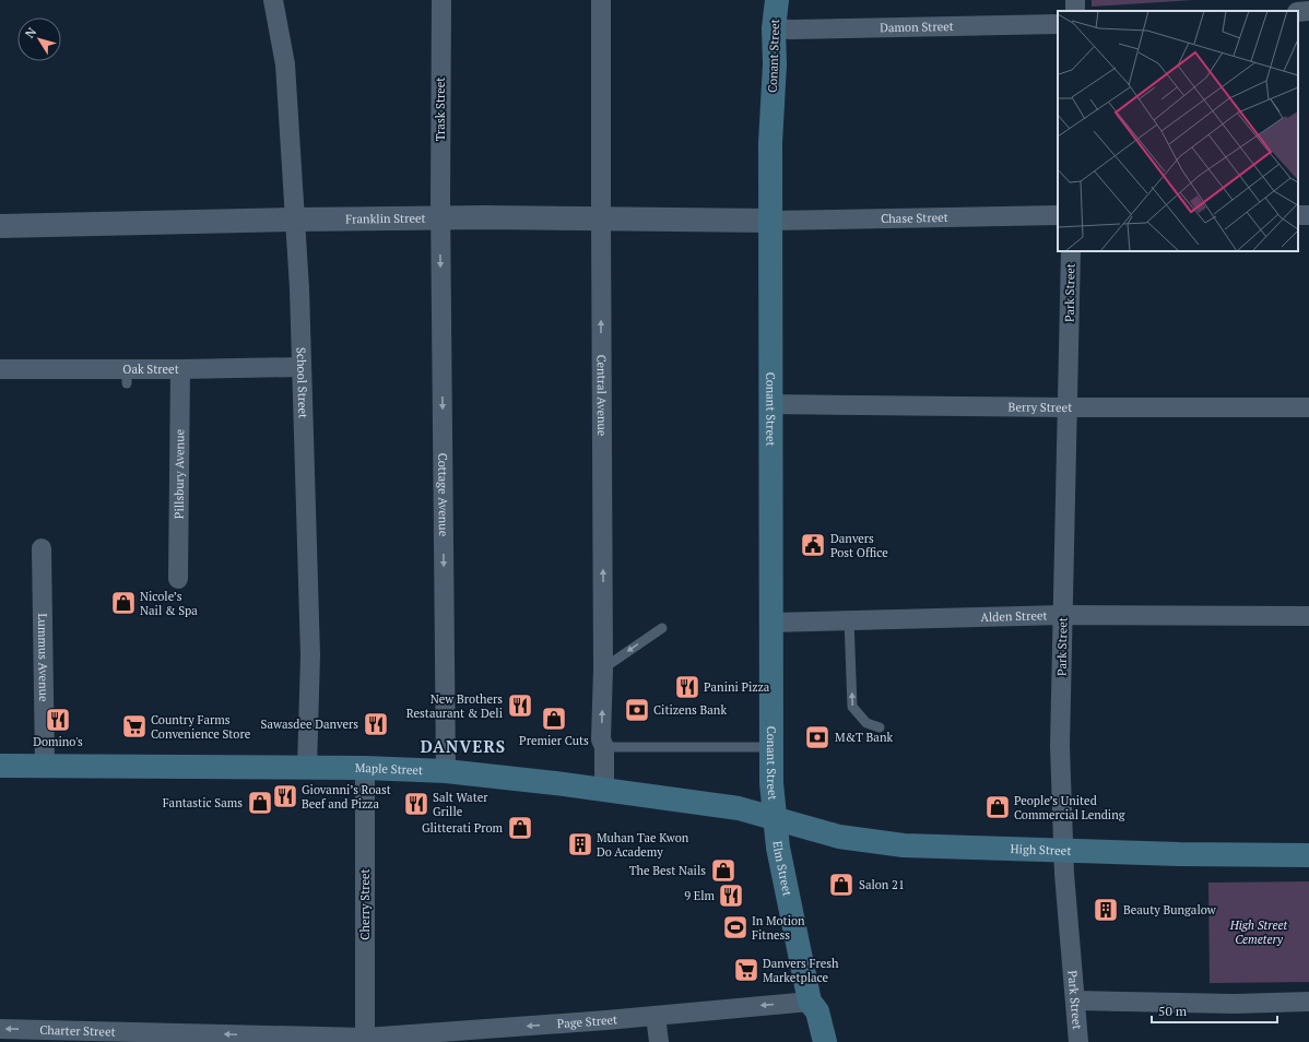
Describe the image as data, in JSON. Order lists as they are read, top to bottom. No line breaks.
{"streets":{"main road":["Conant Street","Maple Street","High Street","Elm Street"],"street":["Damon Street","Trask Street","Chase Street","Franklin Street","Park Street","Oak Street","School Street","Central Avenue","Berry Street","Pillsbury Avenue","Cottage Avenue","Alden Street","Lummus Avenue","Cherry Street","Page Street","Charter Street"]},"crossings":[["Damon Street","Conant Street"],["Conant Street","Chase Street"],["Conant Street","Franklin Street"],["Conant Street","Berry Street"],["Conant Street","Alden Street"],["Conant Street","Maple Street"],["Conant Street","High Street"],["Conant Street","Elm Street"],["Trask Street","Franklin Street"],["Trask Street","Cottage Avenue"],["Chase Street","Franklin Street"],["Franklin Street","School Street"],["Franklin Street","Central Avenue"],["Franklin Street","Cottage Avenue"],["Park Street","Berry Street"],["Park Street","Alden Street"],["Park Street","High Street"],["Oak Street","School Street"],["Oak Street","Pillsbury Avenue"],["School Street","Maple Street"],["Central Avenue","Maple Street"],["Cottage Avenue","Maple Street"],["Lummus Avenue","Maple Street"],["Maple Street","High Street"],["Maple Street","Elm Street"],["Maple Street","Cherry Street"],["High Street","Elm Street"],["Elm Street","Page Street"],["Cherry Street","Page Street"],["Cherry Street","Charter Street"],["Page Street","Charter Street"]],"one_way":["Central Avenue","Cottage Avenue","Page Street","Charter Street"],"districts":["DANVERS"],"parks":["High Street Cemetery"],"places":{"public building":["Danvers Post Office"],"shop":["Nicole’s Nail & Spa","Premier Cuts","Fantastic Sams","People’s United Commercial Lending","Glitterati Prom","The Best Nails","Salon 21"],"restaurant":["Panini Pizza","New Brothers Restaurant & Deli","Domino's","Sawasdee Danvers","Giovanni’s Roast Beef and Pizza","Salt Water Grille","9 Elm"],"bank":["Citizens Bank","M&T Bank"],"supermarket":["Country Farms Convenience Store","Danvers Fresh Marketplace"],"building":["Muhan Tae Kwon Do Academy","Beauty Bungalow"],"sports":["In Motion Fitness"]},"scale_bar":"50 m","north":"top left"}
